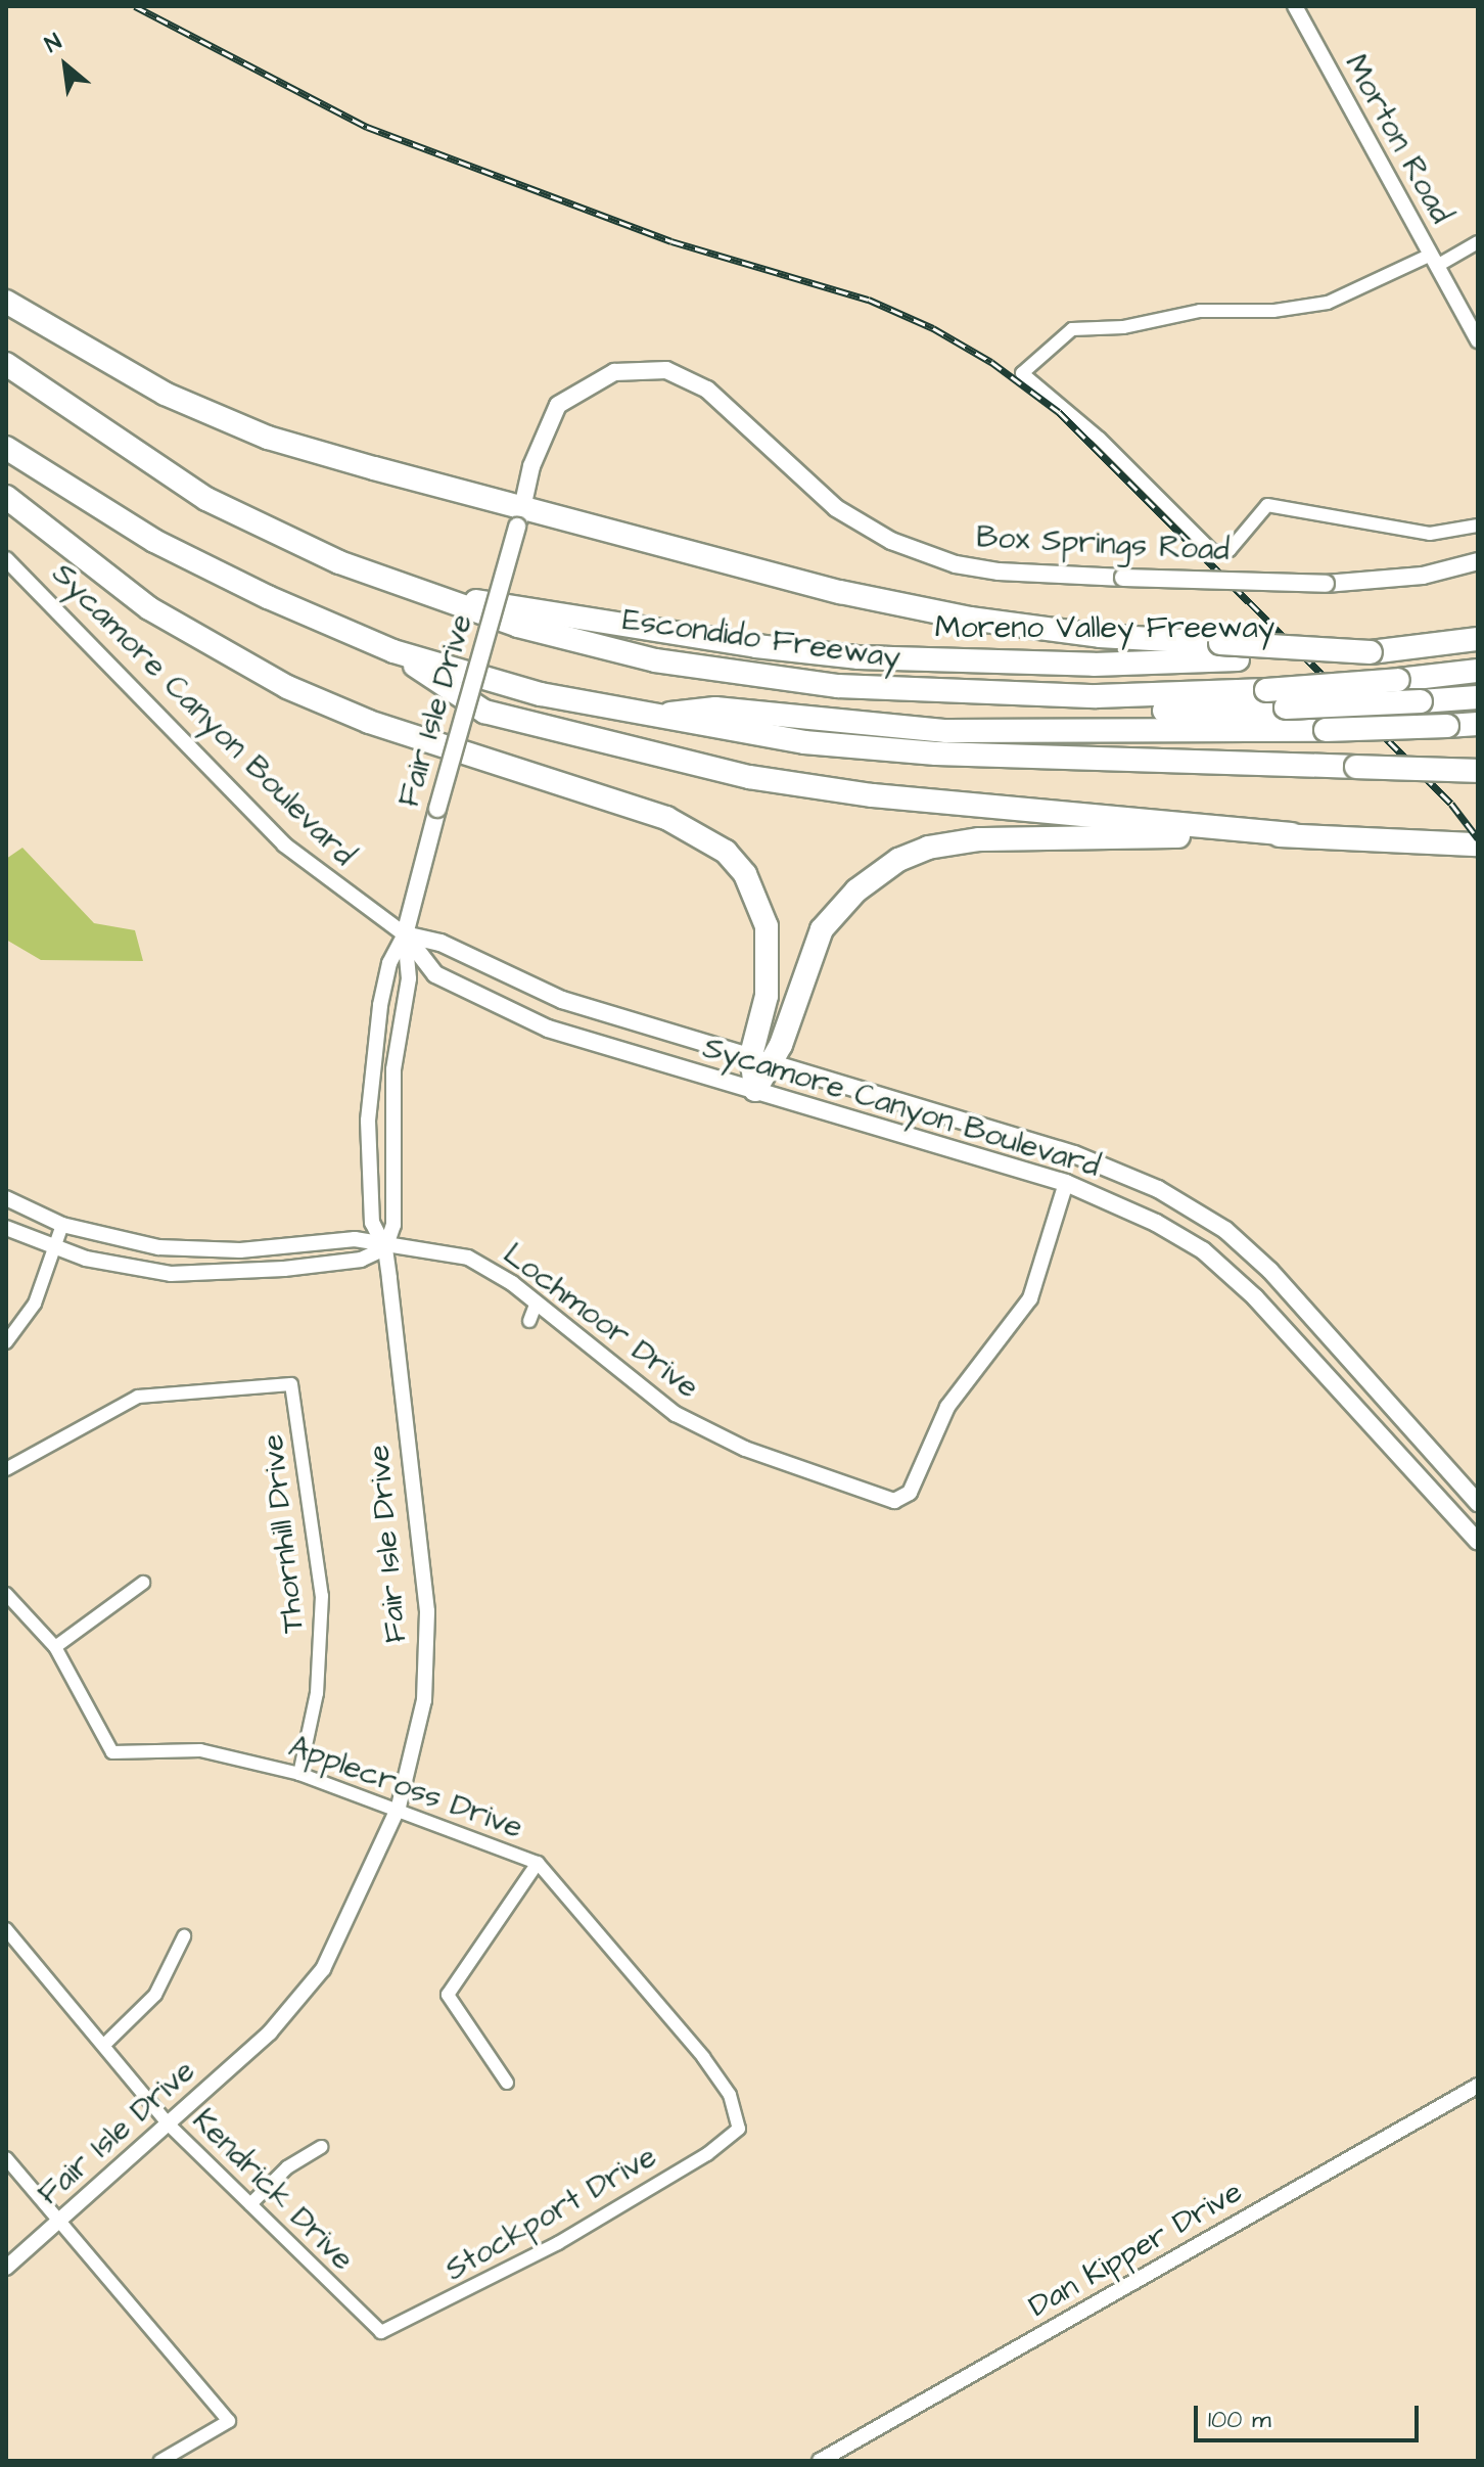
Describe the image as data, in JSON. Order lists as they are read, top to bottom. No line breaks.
{"streets":{"highway":["Moreno Valley Freeway","Escondido Freeway"],"main road":["Box Springs Road","Fair Isle Drive","Sycamore Canyon Boulevard"],"street":["Morton Road","Lochmoor Drive","Thornhill Drive","Applecross Drive","Kendrick Drive","Stockport Drive","Dan Kipper Drive"]},"crossings":[["Box Springs Road","Fair Isle Drive"],["Moreno Valley Freeway","Escondido Freeway"],["Fair Isle Drive","Sycamore Canyon Boulevard"],["Fair Isle Drive","Lochmoor Drive"],["Fair Isle Drive","Applecross Drive"],["Fair Isle Drive","Kendrick Drive"],["Sycamore Canyon Boulevard","Lochmoor Drive"],["Thornhill Drive","Applecross Drive"],["Applecross Drive","Stockport Drive"],["Kendrick Drive","Stockport Drive"]],"scale_bar":"100 m","north":"top left"}
